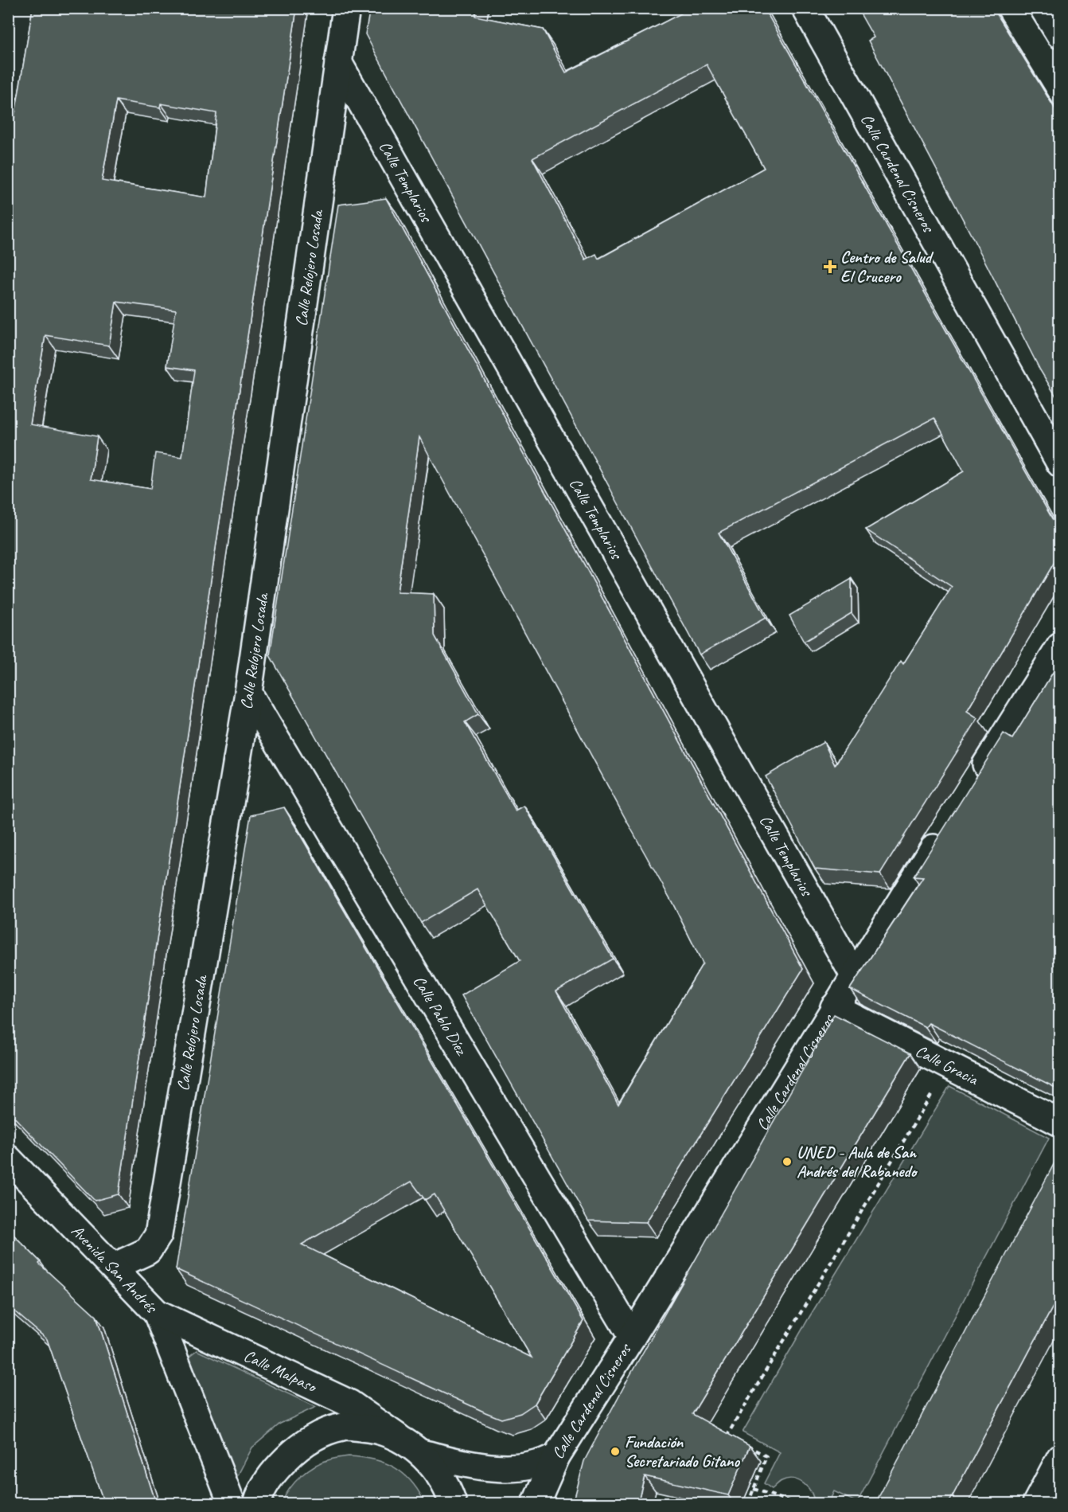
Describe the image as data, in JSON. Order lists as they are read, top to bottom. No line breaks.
{"streets":{"street":["Calle Cardenal Cisneros","Calle Templarios","Calle Relojero Losada","Calle Pablo Díez","Calle Gracia","Avenida San Andrés","Calle Malpaso"]},"crossings":[["Calle Cardenal Cisneros","Calle Templarios"],["Calle Cardenal Cisneros","Calle Pablo Díez"],["Calle Cardenal Cisneros","Calle Gracia"],["Calle Templarios","Calle Relojero Losada"],["Calle Relojero Losada","Calle Pablo Díez"],["Calle Relojero Losada","Avenida San Andrés"],["Avenida San Andrés","Calle Malpaso"]],"places":{"health":["Centro de Salud El Crucero"],"other":["UNED - Aula de San Andrés del Rabanedo","Fundación Secretariado Gitano"]}}
